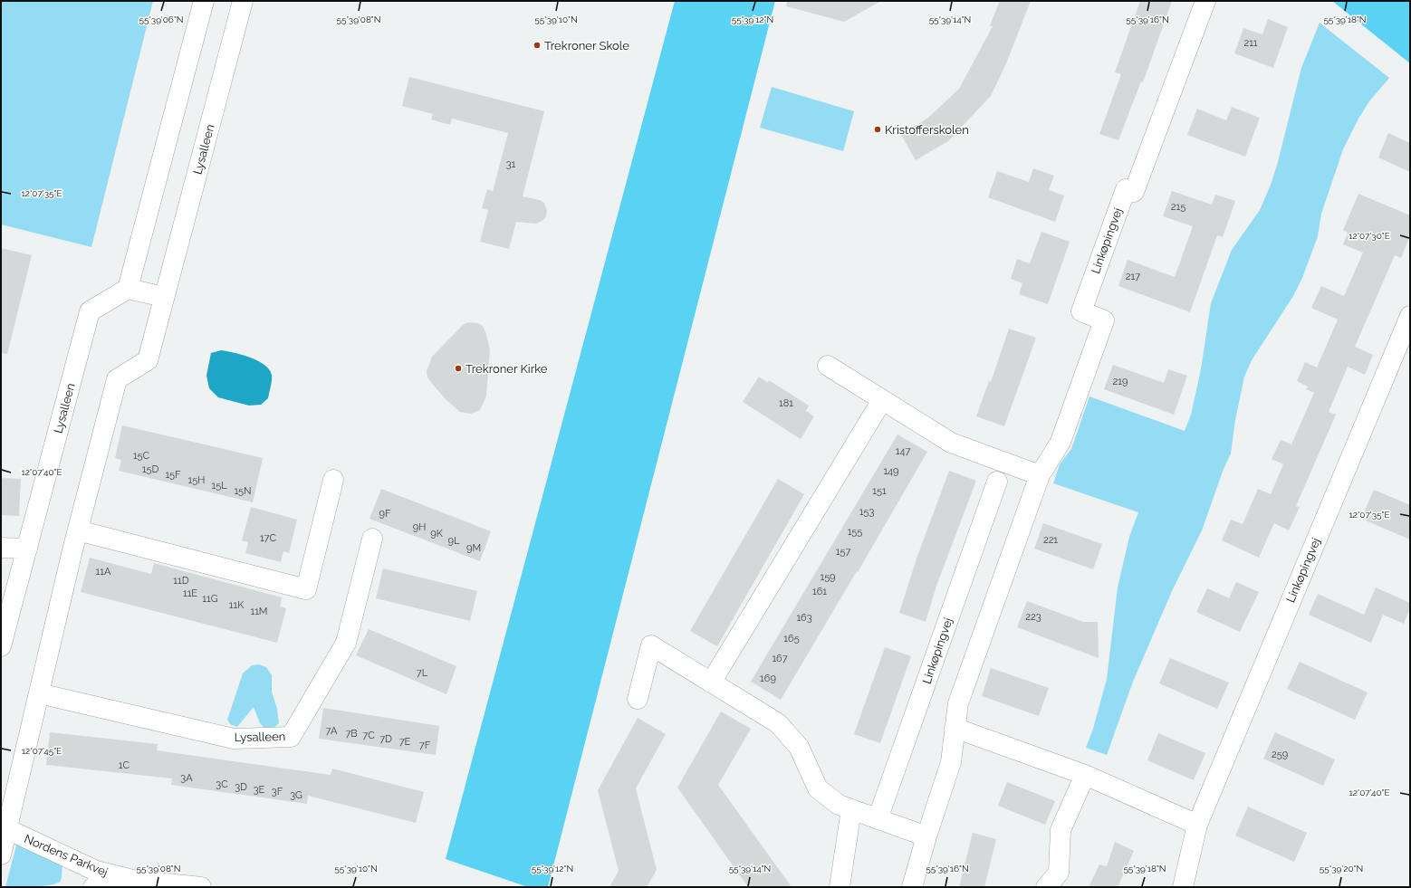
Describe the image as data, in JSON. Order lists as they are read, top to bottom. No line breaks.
{"streets":{"street":["Lysalleen","Linkøpingvej","Nordens Parkvej"]},"crossings":[["Lysalleen","Nordens Parkvej"]],"places":["Trekroner Skole","Kristofferskolen","Trekroner Kirke"],"house_numbers":["211","31","215","217","219","181","147","15C","15D","149","15F","15H","15L","15N","151","153","9F","9H","155","9K","17C","221","9L","9M","157","11A","159","11D","161","11E","11G","11K","11M","223","163","165","167","7L","169","7A","7B","7C","7D","7E","7F","259","1C","3A","3C","3D","3E","3F","3G"],"coordinates":["55°39'06\"N","55°39'08\"N","55°39'10\"N","55°39'12\"N","55°39'14\"N","55°39'16\"N","55°39'18\"N","12°07'35\"E","12°07'30\"E","12°07'40\"E","12°07'45\"E","55°39'20\"N"]}
